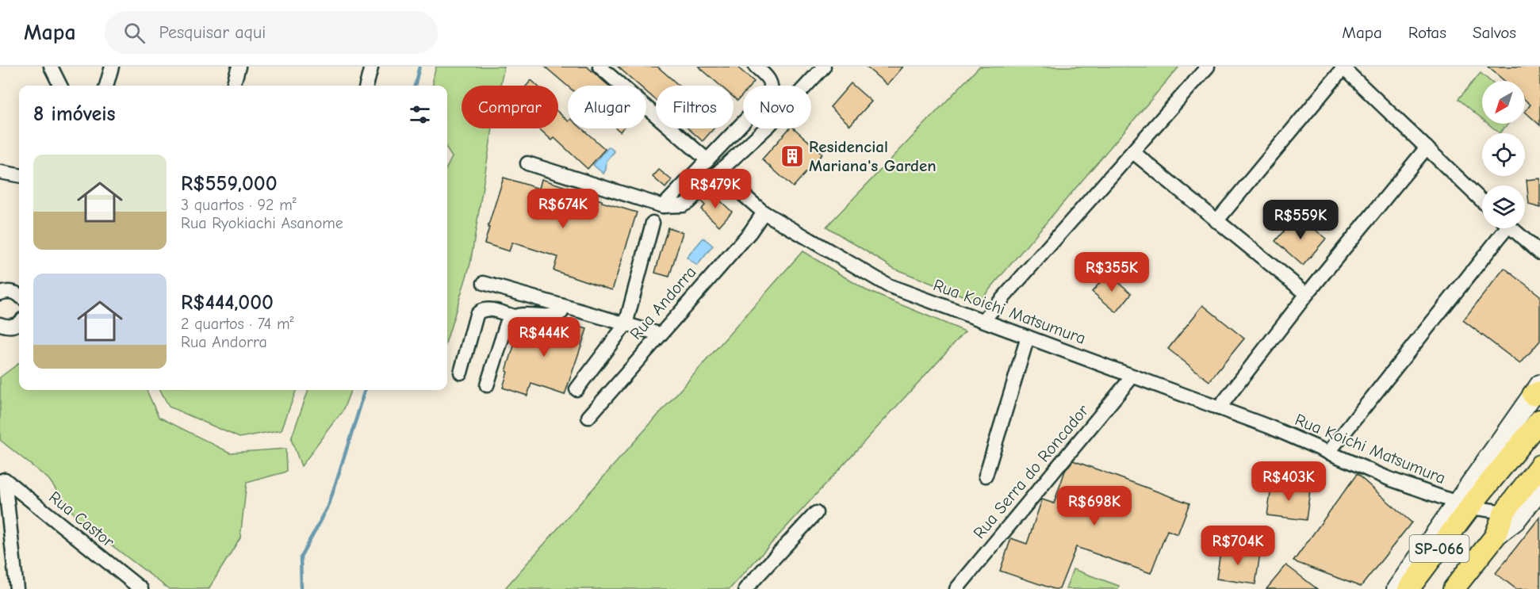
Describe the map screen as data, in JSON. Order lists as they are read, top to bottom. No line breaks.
{"streets":{"main road":["SP-066"],"street":["Rua Andorra","Rua Koichi Matsumura","Rua Serra do Roncador","Rua Castor"]},"crossings":[["Rua Andorra","Rua Koichi Matsumura"],["Rua Koichi Matsumura","Rua Serra do Roncador"],["Rua Koichi Matsumura","SP-066"]],"places":{"building":["Residencial Mariana's Garden"]},"north":"bottom left","page":{"header":"Mapa","search":"Pesquisar aqui","nav":["Mapa","Rotas","Salvos"],"chip":["Comprar","Alugar","Filtros","Novo"],"heading":"8 imóveis","list":[{"name":"R$559,000","note":"3 quartos · 92 m² · Rua Ryokiachi Asanome"},{"name":"R$444,000","note":"2 quartos · 74 m² · Rua Andorra"}],"price":["R$479K","R$674K","R$559K","R$355K","R$444K","R$403K","R$698K","R$704K"]}}
